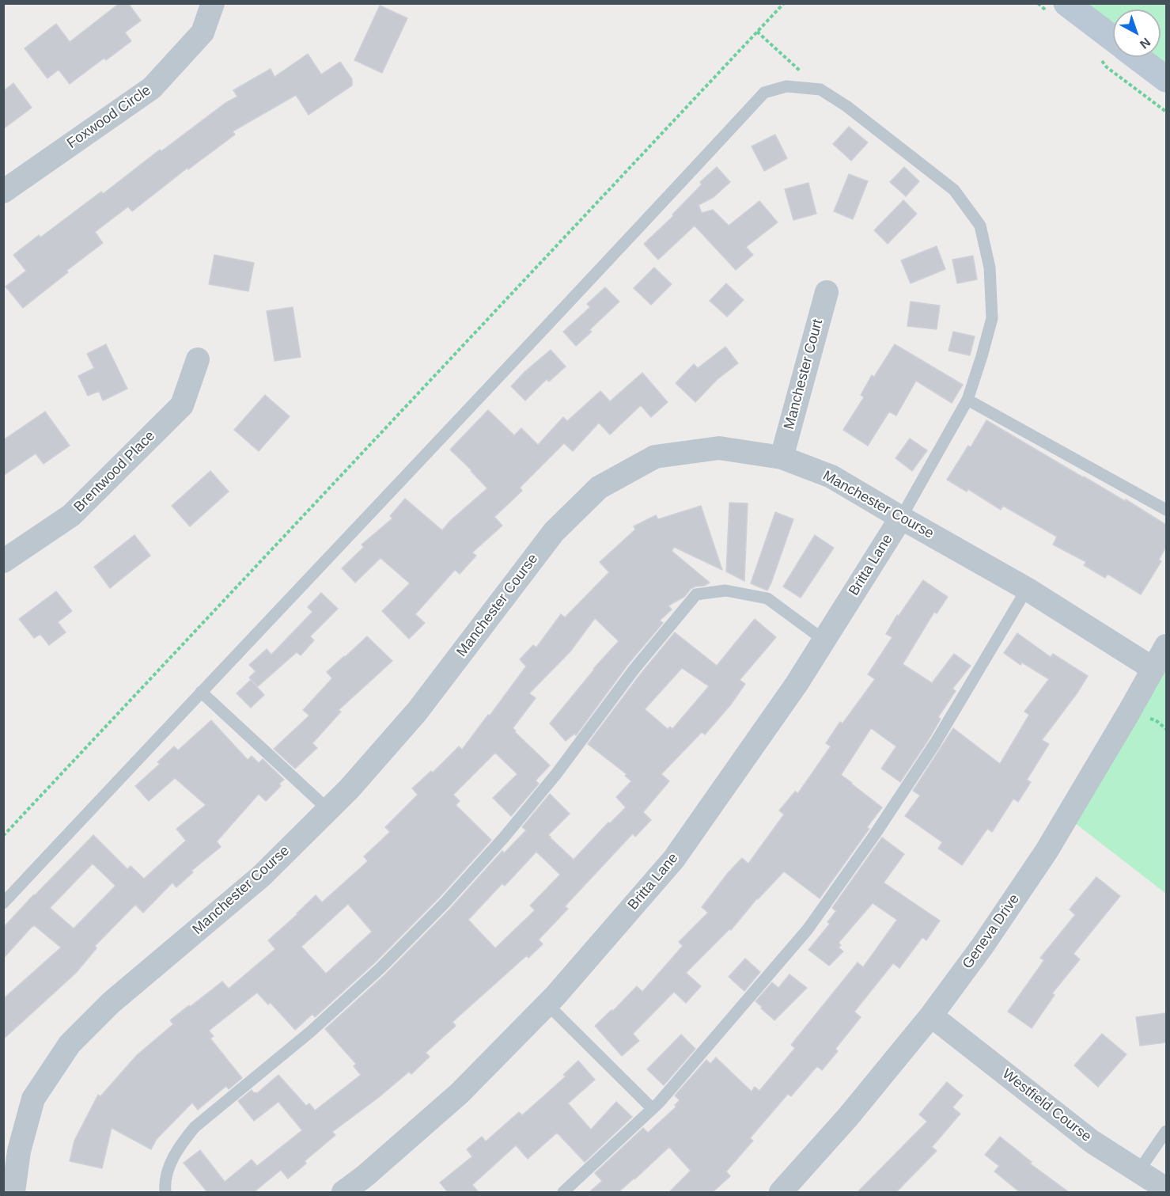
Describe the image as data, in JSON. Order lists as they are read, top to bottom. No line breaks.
{"streets":{"street":["Foxwood Circle","Manchester Court","Brentwood Place","Manchester Course","Britta Lane","Geneva Drive","Westfield Course"]},"crossings":[["Manchester Court","Manchester Course"],["Manchester Course","Britta Lane"],["Manchester Course","Geneva Drive"],["Geneva Drive","Westfield Course"]],"north":"bottom right"}
